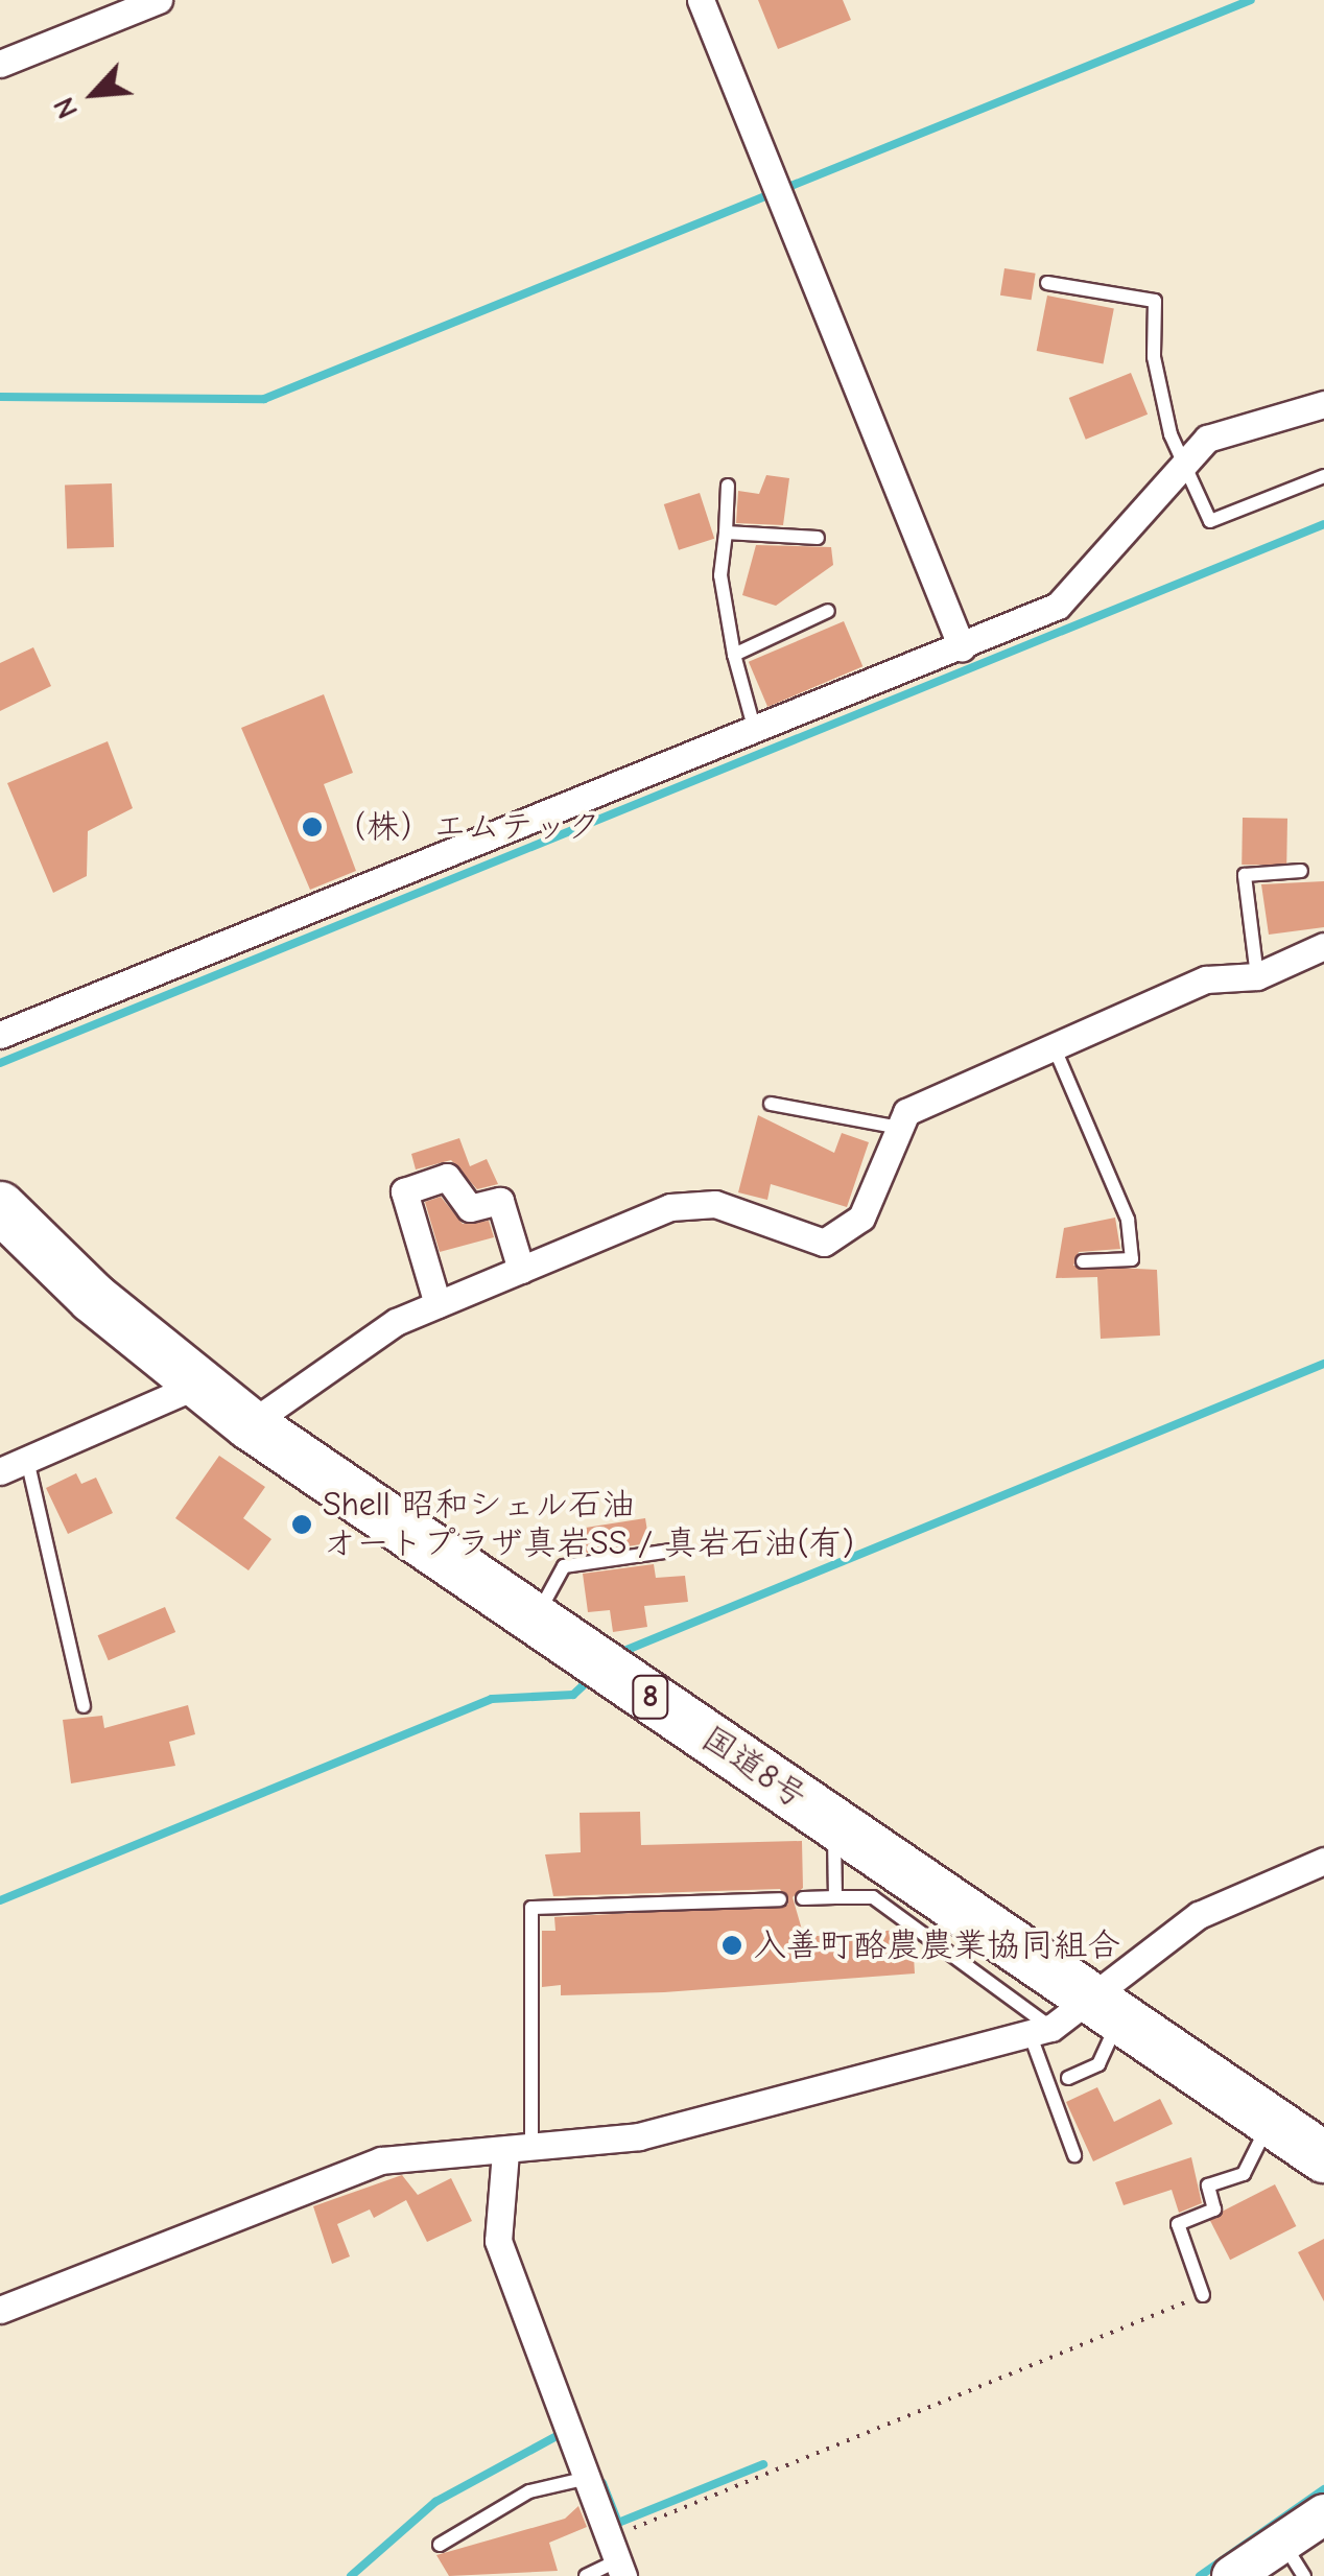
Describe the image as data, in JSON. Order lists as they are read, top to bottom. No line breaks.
{"streets":{"highway":["8","国道8号"]},"places":["（株）エムテック","Shell 昭和シェル石油 オートプラザ真岩SS / 真岩石油(有)","入善町酪農農業協同組合"],"north":"bottom left"}
